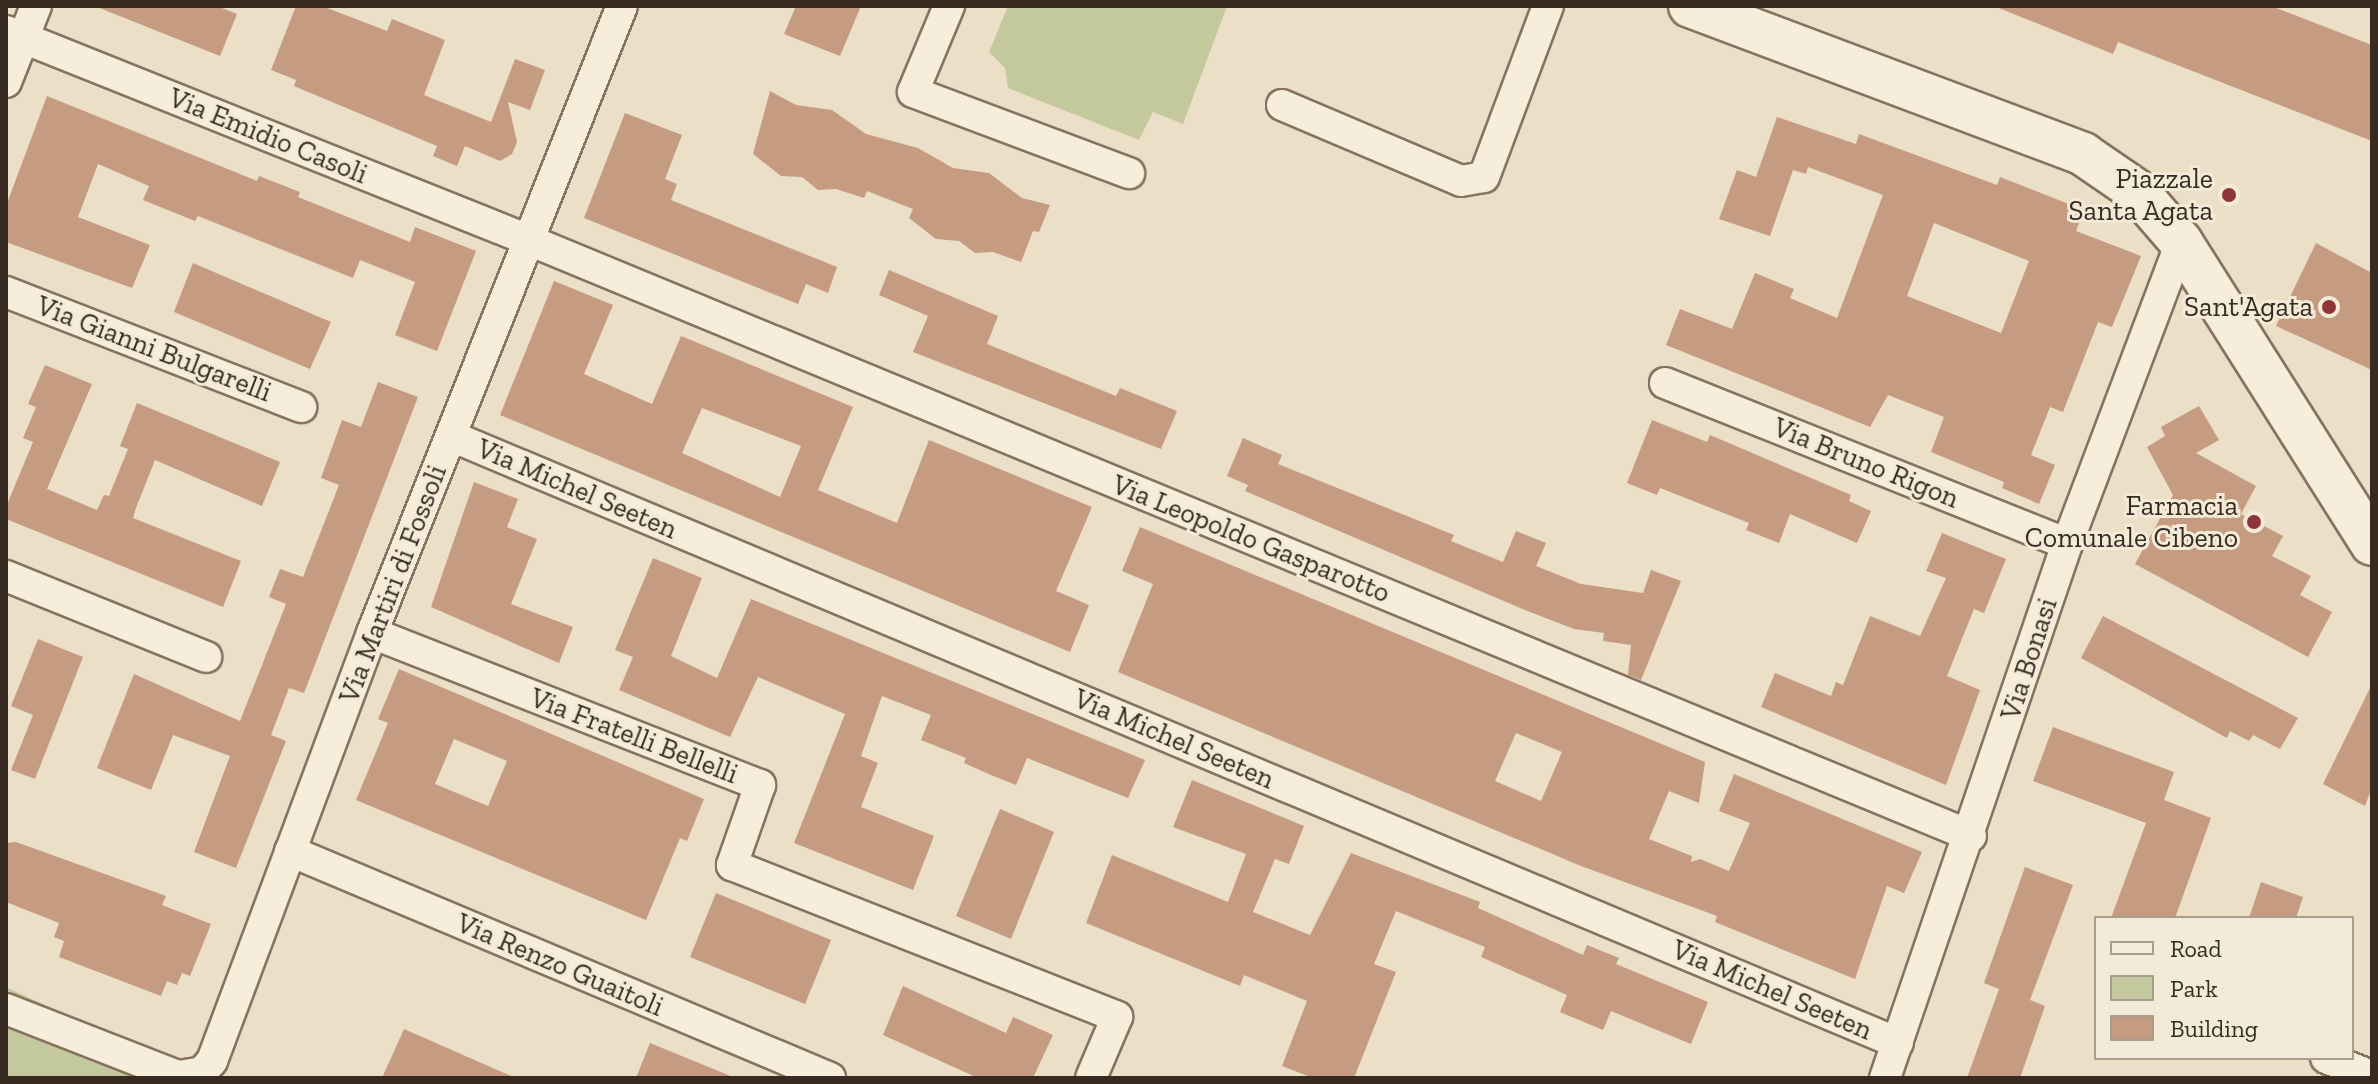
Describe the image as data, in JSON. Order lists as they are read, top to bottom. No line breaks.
{"streets":{"street":["Via Emidio Casoli","Via Gianni Bulgarelli","Via Bruno Rigon","Via Michel Seeten","Via Leopoldo Gasparotto","Via Martiri di Fossoli","Via Bonasi","Via Fratelli Bellelli","Via Renzo Guaitoli"]},"crossings":[["Via Emidio Casoli","Via Leopoldo Gasparotto"],["Via Emidio Casoli","Via Martiri di Fossoli"],["Via Bruno Rigon","Via Bonasi"],["Via Michel Seeten","Via Martiri di Fossoli"],["Via Michel Seeten","Via Bonasi"],["Via Leopoldo Gasparotto","Via Martiri di Fossoli"],["Via Leopoldo Gasparotto","Via Bonasi"],["Via Martiri di Fossoli","Via Fratelli Bellelli"],["Via Martiri di Fossoli","Via Renzo Guaitoli"]],"places":["Piazzale Santa Agata","Sant'Agata","Farmacia Comunale Cibeno"],"legend":["Road","Park","Building"]}
